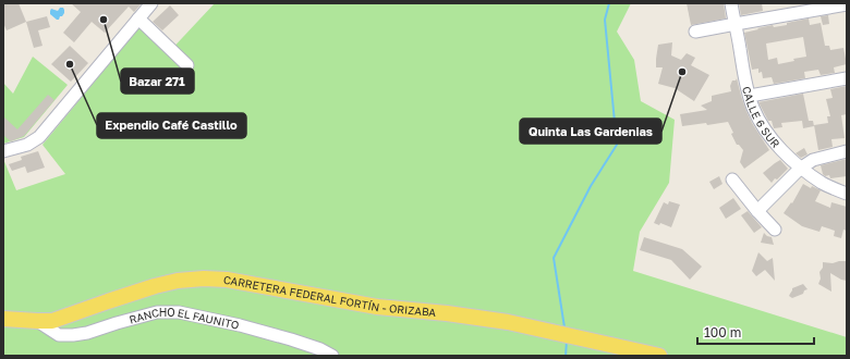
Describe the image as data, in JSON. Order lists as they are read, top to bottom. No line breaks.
{"streets":{"main road":["CARRETERA FEDERAL FORTÍN - ORIZABA"],"street":["CALLE 6 SUR","RANCHO EL FAUNITO"]},"crossings":[["CARRETERA FEDERAL FORTÍN - ORIZABA","RANCHO EL FAUNITO"]],"places":["Bazar 271","Expendio Café Castillo","Quinta Las Gardenias"],"scale_bar":"100 m"}
